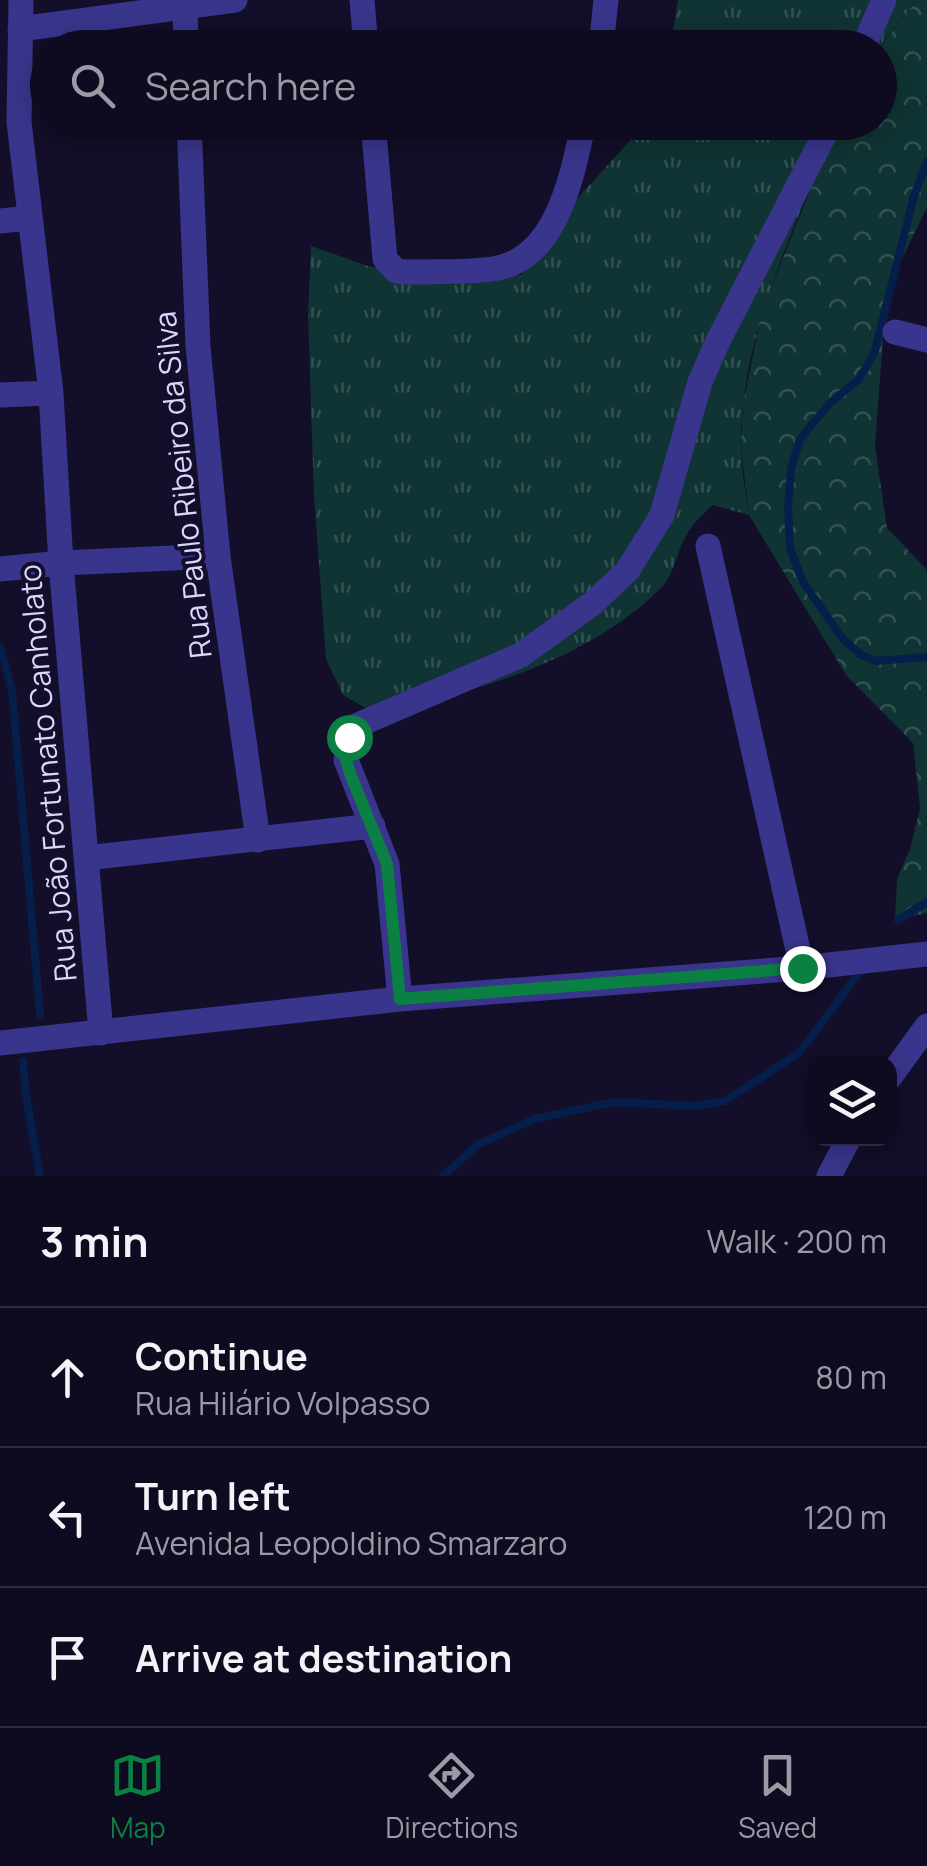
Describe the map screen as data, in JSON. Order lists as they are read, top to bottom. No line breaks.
{"streets":{"street":["Rua Paulo Ribeiro da Silva","Rua João Fortunato Canholato"]},"page":{"search":"Search here","heading":["3 min","Walk · 200 m"],"list":[["Continue","Rua Hilário Volpasso","80 m"],["Turn left","Avenida Leopoldino Smarzaro","120 m"],"Arrive at destination"],"nav":["Map","Directions","Saved"]}}
